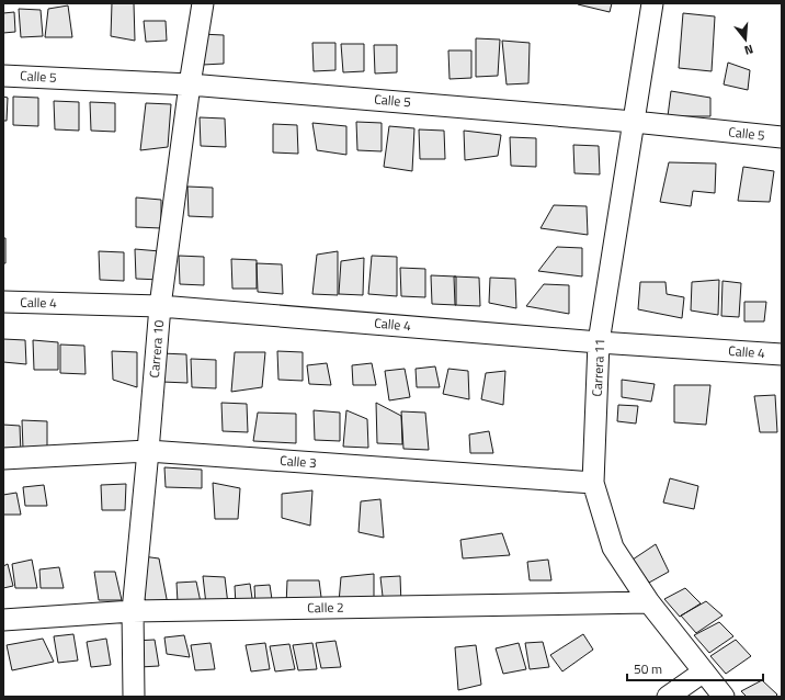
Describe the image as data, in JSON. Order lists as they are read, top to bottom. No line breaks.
{"streets":{"street":["Calle 5","Calle 4","Carrera 10","Carrera 11","Calle 3","Calle 2"]},"crossings":[["Calle 5","Carrera 10"],["Calle 5","Carrera 11"],["Calle 4","Carrera 10"],["Calle 4","Carrera 11"],["Carrera 10","Calle 3"],["Carrera 10","Calle 2"],["Carrera 11","Calle 3"],["Carrera 11","Calle 2"]],"scale_bar":"50 m","north":"bottom"}
